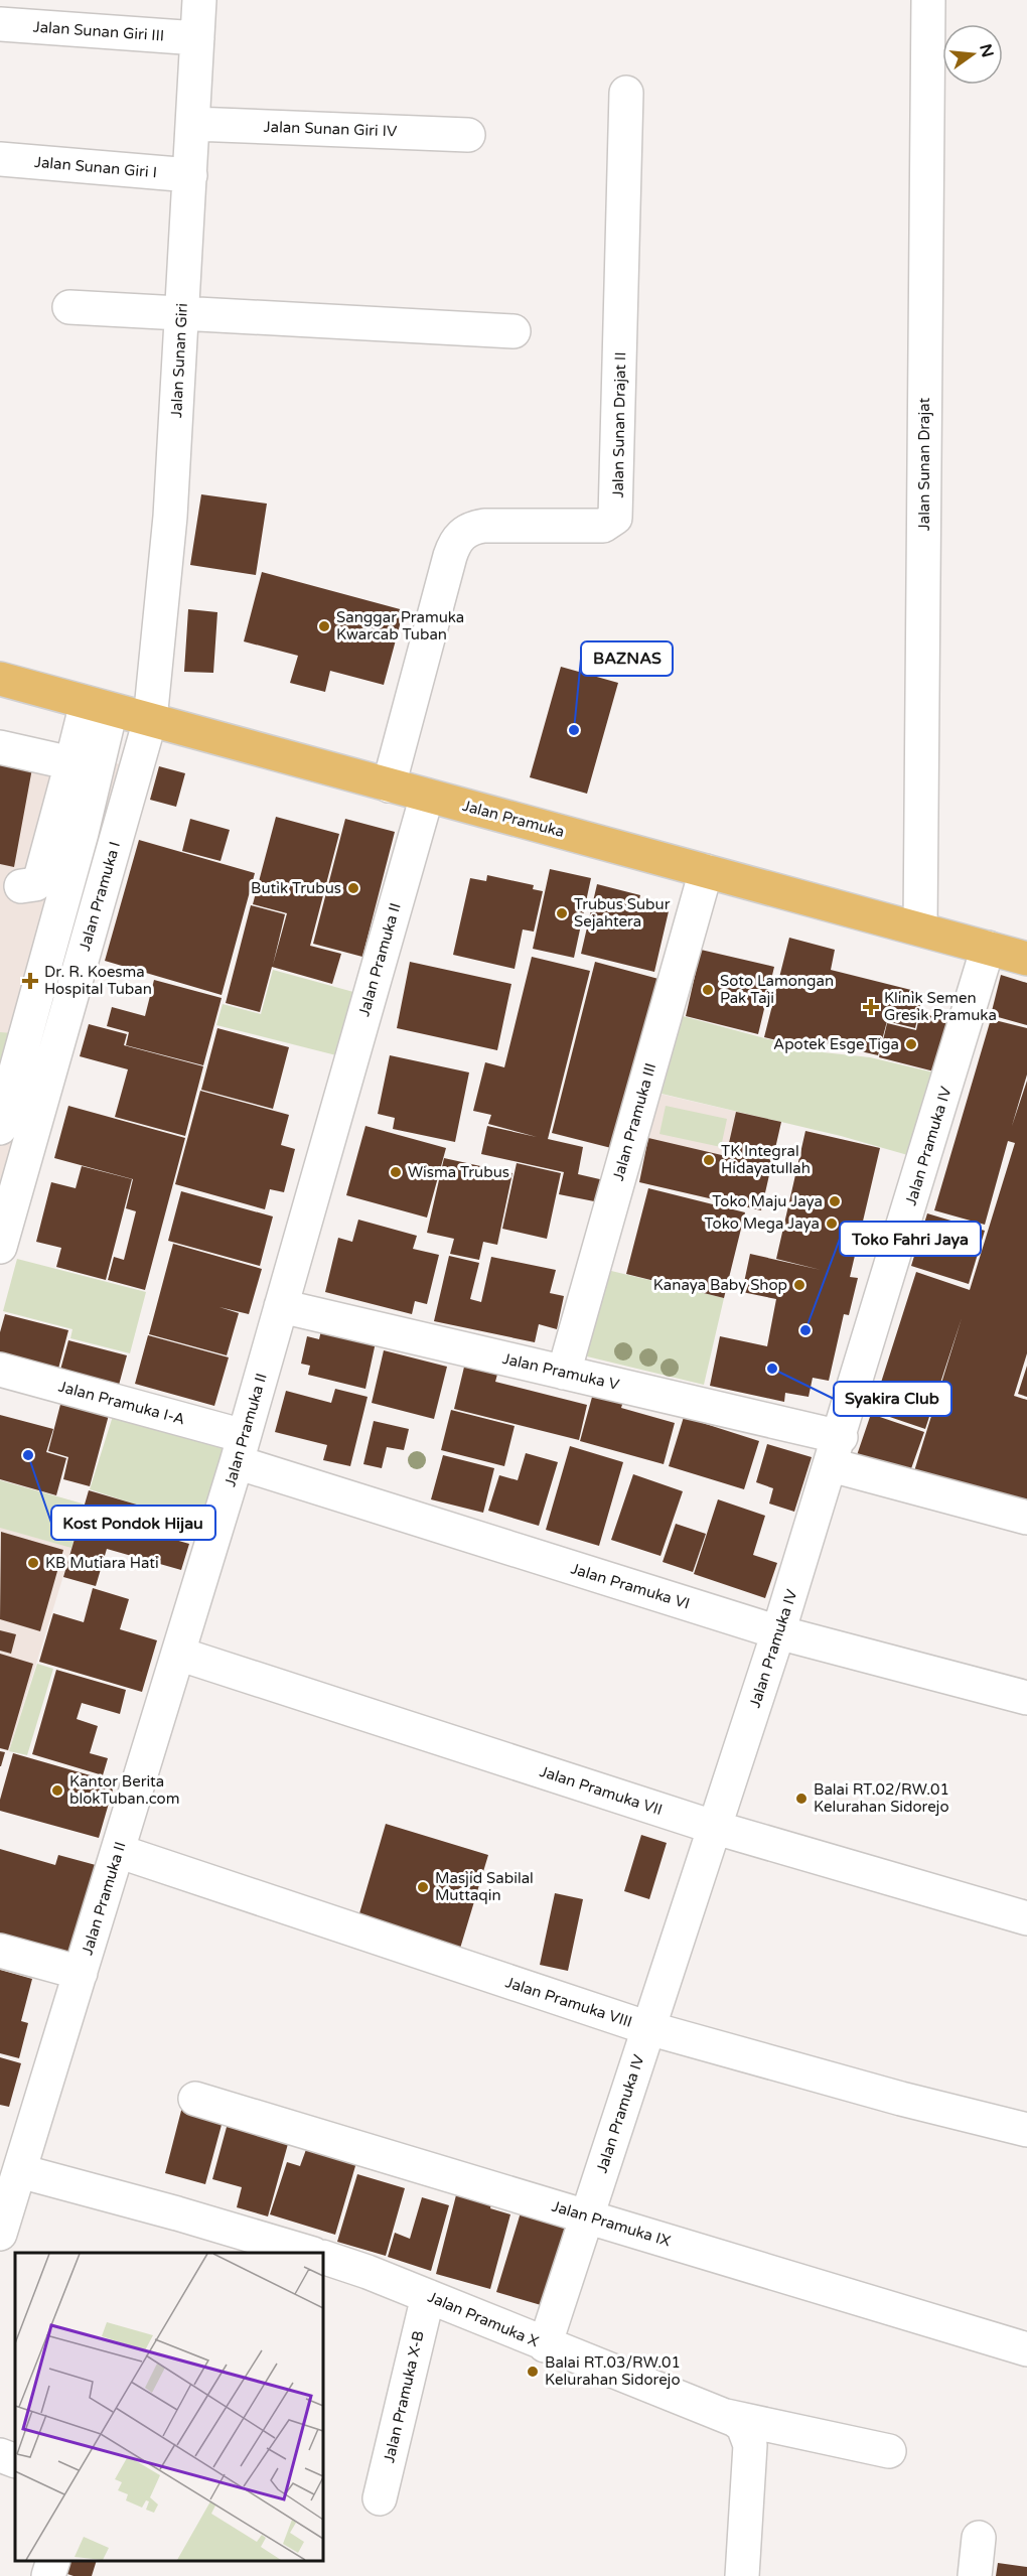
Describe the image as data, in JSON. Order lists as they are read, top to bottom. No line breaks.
{"streets":{"main road":["Jalan Pramuka"],"street":["Jalan Sunan Giri III","Jalan Sunan Giri IV","Jalan Sunan Giri I","Jalan Sunan Giri","Jalan Sunan Drajat II","Jalan Sunan Drajat","Jalan Pramuka I","Jalan Pramuka II","Jalan Pramuka III","Jalan Pramuka IV","Jalan Pramuka V","Jalan Pramuka I-A","Jalan Pramuka VI","Jalan Pramuka VII","Jalan Pramuka VIII","Jalan Pramuka IX","Jalan Pramuka X","Jalan Pramuka X-B"]},"crossings":[["Jalan Sunan Giri III","Jalan Sunan Giri"],["Jalan Sunan Giri IV","Jalan Sunan Giri"],["Jalan Sunan Giri I","Jalan Sunan Giri"],["Jalan Sunan Giri","Jalan Pramuka"],["Jalan Sunan Giri","Jalan Pramuka I"],["Jalan Sunan Drajat II","Jalan Pramuka"],["Jalan Sunan Drajat","Jalan Pramuka"],["Jalan Pramuka","Jalan Pramuka I"],["Jalan Pramuka","Jalan Pramuka II"],["Jalan Pramuka","Jalan Pramuka III"],["Jalan Pramuka","Jalan Pramuka IV"],["Jalan Pramuka II","Jalan Pramuka V"],["Jalan Pramuka II","Jalan Pramuka I-A"],["Jalan Pramuka II","Jalan Pramuka VI"],["Jalan Pramuka II","Jalan Pramuka VII"],["Jalan Pramuka II","Jalan Pramuka VIII"],["Jalan Pramuka III","Jalan Pramuka V"],["Jalan Pramuka IV","Jalan Pramuka V"],["Jalan Pramuka IV","Jalan Pramuka VI"],["Jalan Pramuka IV","Jalan Pramuka VII"],["Jalan Pramuka IV","Jalan Pramuka VIII"],["Jalan Pramuka IV","Jalan Pramuka IX"],["Jalan Pramuka IV","Jalan Pramuka X"],["Jalan Pramuka I-A","Jalan Pramuka VI"],["Jalan Pramuka X","Jalan Pramuka X-B"]],"places":{"other":["Sanggar Pramuka Kwarcab Tuban","BAZNAS","Butik Trubus","Trubus Subur Sejahtera","Soto Lamongan Pak Taji","Apotek Esge Tiga","TK Integral Hidayatullah","Wisma Trubus","Toko Maju Jaya","Toko Mega Jaya","Kanaya Baby Shop","Toko Fahri Jaya","Syakira Club","Kost Pondok Hijau","KB Mutiara Hati","Kantor Berita blokTuban.com","Balai RT.02/RW.01 Kelurahan Sidorejo","Masjid Sabilal Muttaqin","Balai RT.03/RW.01 Kelurahan Sidorejo"],"health":["Dr. R. Koesma Hospital Tuban","Klinik Semen Gresik Pramuka"]},"north":"right"}
